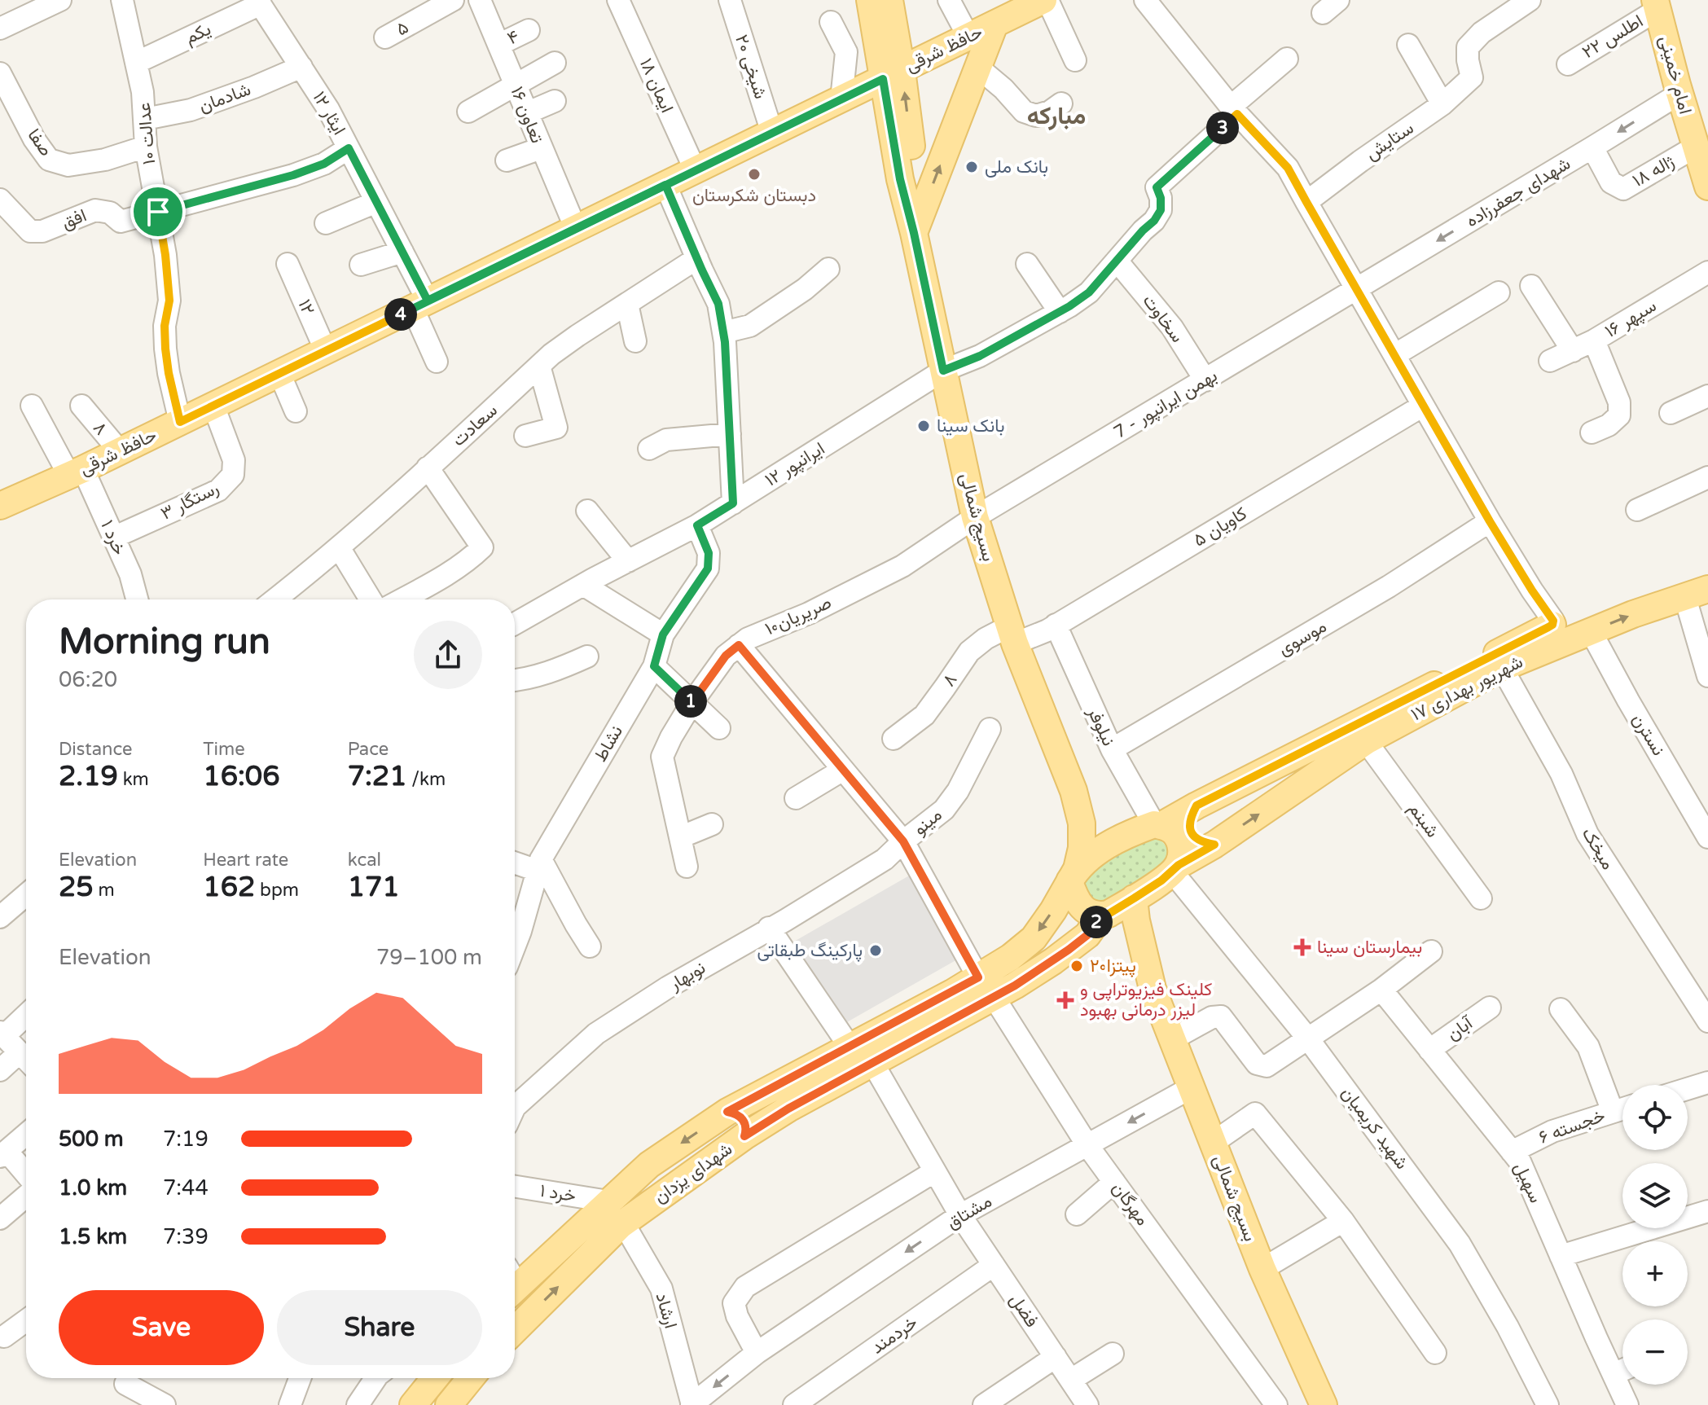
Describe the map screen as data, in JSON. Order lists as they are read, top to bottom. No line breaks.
{"streets":{"main road":["حافظ شرقی","امام خمینی","بسیج شمالی","۱۷ شهریور بهداری","شهدای یزدان"],"street":["۵","یکم","اطلس ۲۲","۴","شیخی ۲۰","ایمان ۱۸","شادمان","ایثار ۱۲","تعاون ۱۶","عدالت ۱۰","ستایش","صفا","ژاله ۱۸","شهدای جعفرزاده","افق","۱۲","سخاوت","سپهر ۱۶","بهمن ایرانپور - 7","سعادت","۸","ایرانپور ۱۲","رستگار ۳","کاویان ۵","خرد ۱","صریریان۱۰","موسوی","نیلوفر","نسترن","نشاط","شبنم","مینو","میخک","نوبهار","آبان","خجسته ۶","شهید کریمیان","سهیل","مهرگان","مشتاق","ارشاد","فضل","خردمند"]},"crossings":[["یکم","ایثار ۱۲"],["یکم","عدالت ۱۰"],["اطلس ۲۲","امام خمینی"],["۴","تعاون ۱۶"],["حافظ شرقی","شیخی ۲۰"],["حافظ شرقی","ایمان ۱۸"],["حافظ شرقی","ایثار ۱۲"],["حافظ شرقی","تعاون ۱۶"],["حافظ شرقی","عدالت ۱۰"],["حافظ شرقی","۱۲"],["حافظ شرقی","۸"],["حافظ شرقی","رستگار ۳"],["حافظ شرقی","بسیج شمالی"],["حافظ شرقی","خرد ۱"],["امام خمینی","ژاله ۱۸"],["امام خمینی","شهدای جعفرزاده"],["شادمان","ایثار ۱۲"],["شادمان","عدالت ۱۰"],["عدالت ۱۰","صفا"],["عدالت ۱۰","افق"],["ژاله ۱۸","شهدای جعفرزاده"],["شهدای جعفرزاده","بهمن ایرانپور - 7"],["سخاوت","بهمن ایرانپور - 7"],["سخاوت","ایرانپور ۱۲"],["بهمن ایرانپور - 7","بسیج شمالی"],["بهمن ایرانپور - 7","صریریان۱۰"],["۸","بسیج شمالی"],["۸","کاویان ۵"],["ایرانپور ۱۲","بسیج شمالی"],["ایرانپور ۱۲","نشاط"],["رستگار ۳","خرد ۱"],["بسیج شمالی","کاویان ۵"],["بسیج شمالی","صریریان۱۰"],["بسیج شمالی","۱۷ شهریور بهداری"],["بسیج شمالی","شهدای یزدان"],["بسیج شمالی","مشتاق"],["کاویان ۵","نیلوفر"],["خرد ۱","شهدای یزدان"],["خرد ۱","ارشاد"],["صریریان۱۰","مهرگان"],["موسوی","نیلوفر"],["۱۷ شهریور بهداری","نسترن"],["۱۷ شهریور بهداری","شبنم"],["۱۷ شهریور بهداری","میخک"],["۱۷ شهریور بهداری","شهید کریمیان"],["۱۷ شهریور بهداری","شهدای یزدان"],["مینو","نوبهار"],["مینو","مهرگان"],["آبان","سهیل"],["خجسته ۶","سهیل"],["شهدای یزدان","مهرگان"],["شهدای یزدان","ارشاد"],["شهدای یزدان","فضل"],["مهرگان","مشتاق"],["مشتاق","ارشاد"],["مشتاق","فضل"],["فضل","خردمند"]],"one_way":["مشتاق"],"districts":["مبارکه"],"places":{"other":["بانک ملی","دبستان شکرستان","بانک سینا","پارکینگ طبقاتی","پیتزا۲۰"],"health":["بیمارستان سینا","کلینک فیزیوتراپی و لیزر درمانی بهبود"]},"page":{"pins":["3","4","1","2"],"heading":["Morning run","06:20"],"stats":[["Distance","2.19 km"],["Time","16:06"],["Pace","7:21 /km"],["Elevation","25 m"],["Heart rate","162 bpm"],["kcal","171"]],"chart":["Elevation","79–100 m"],"map_buttons":["+","−"],"list":[{"name":"500 m","note":"7:19"},{"name":"1.0 km","note":"7:44"},{"name":"1.5 km","note":"7:39"}],"buttons":["Save","Share"]}}
